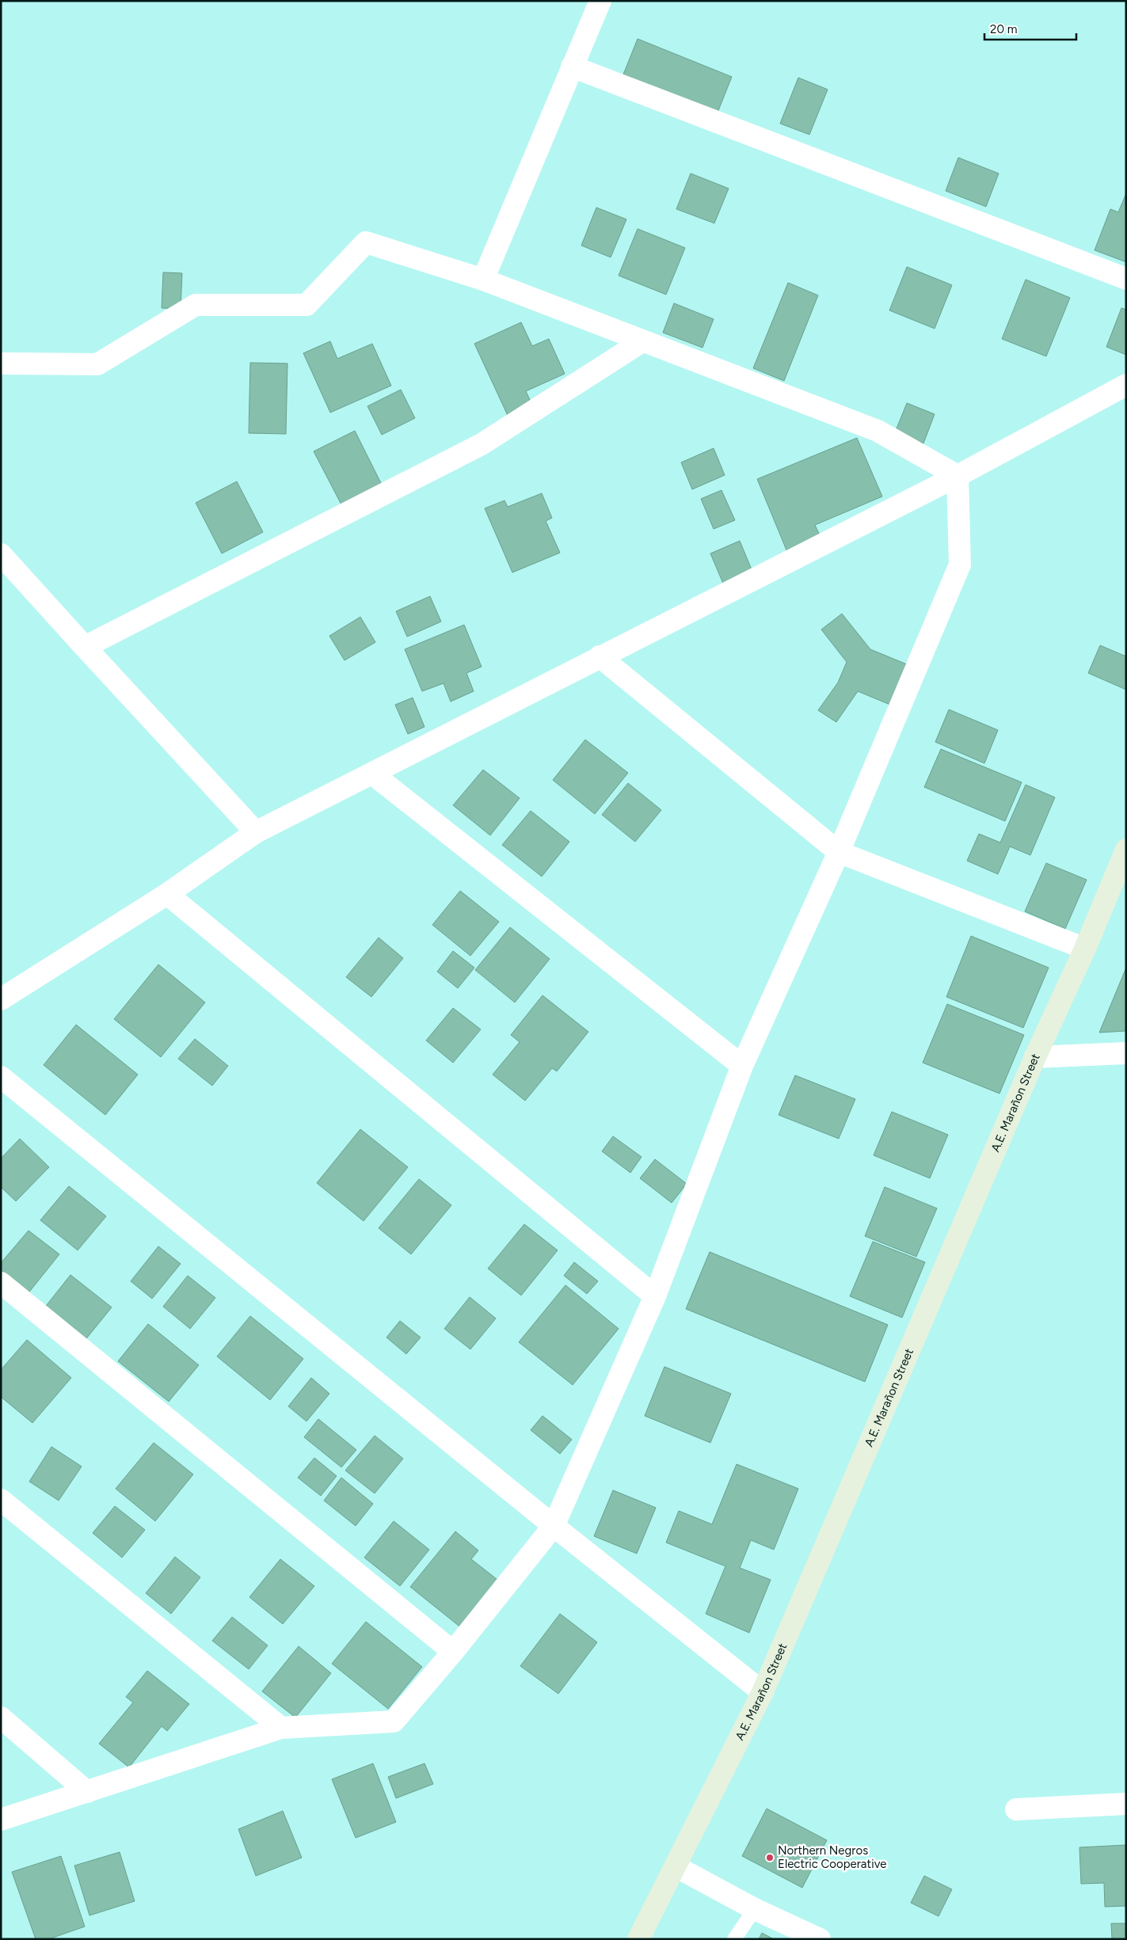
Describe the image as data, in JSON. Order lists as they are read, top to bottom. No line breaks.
{"streets":{"main road":["A.E. Marañon Street"]},"places":["Northern Negros Electric Cooperative"],"scale_bar":"20 m"}
